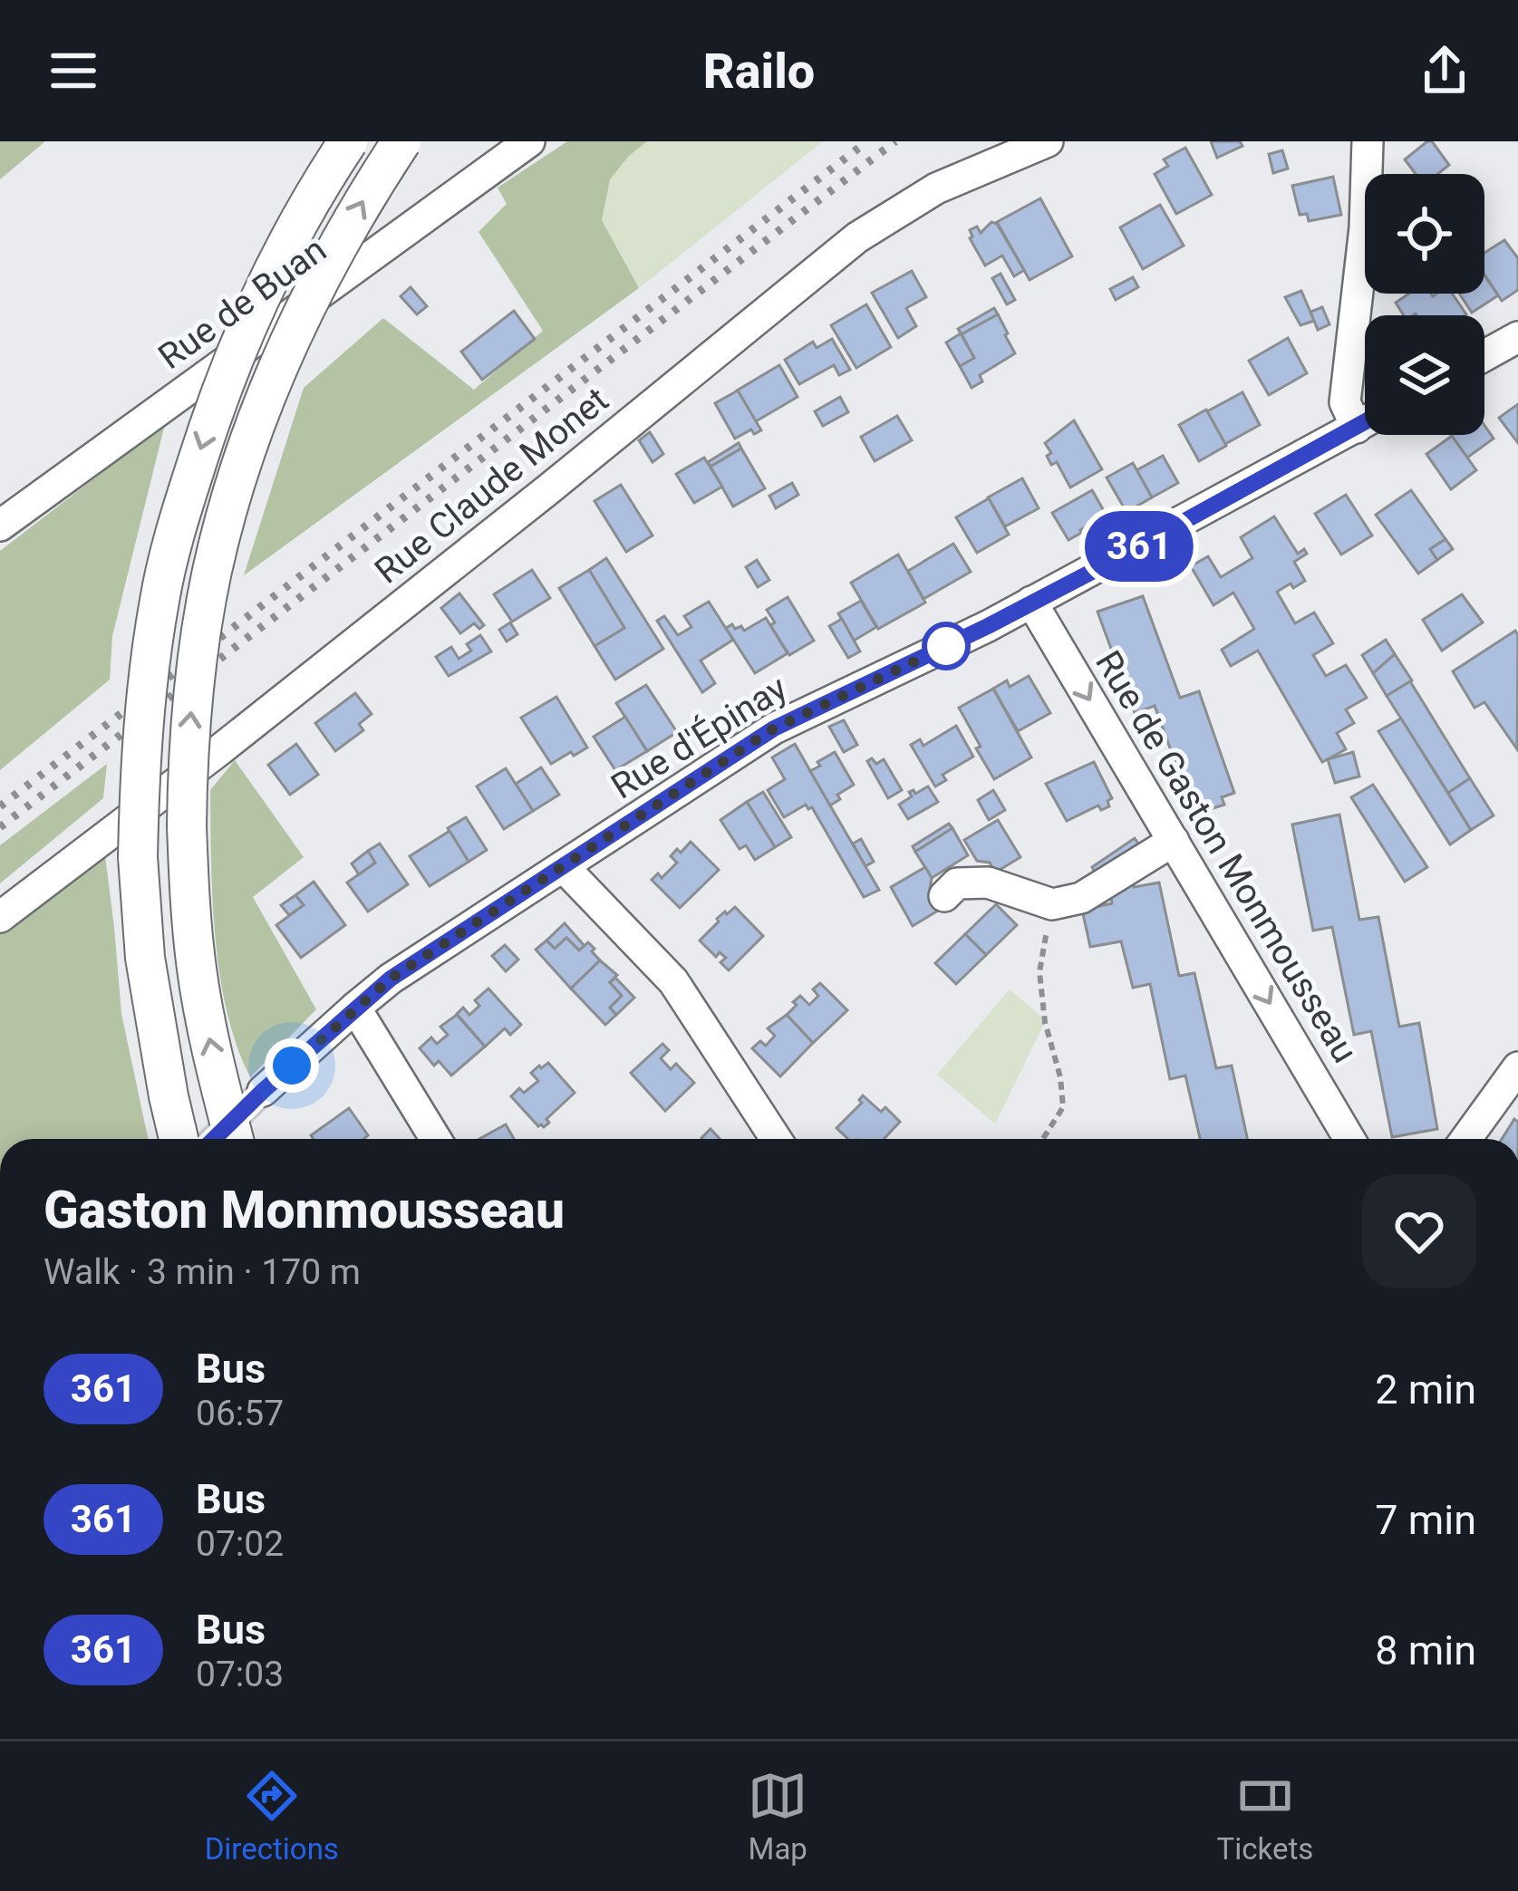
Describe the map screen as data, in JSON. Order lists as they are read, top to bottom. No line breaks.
{"streets":{"street":["Rue de Buan","Rue Claude Monet","Rue d'Épinay","Rue de Gaston Monmousseau"]},"crossings":[["Rue d'Épinay","Rue de Gaston Monmousseau"]],"one_way":["Rue de Gaston Monmousseau"],"lines":["bus line 361"],"page":{"header":"Railo","on_map":"361","heading":["Gaston Monmousseau","Walk · 3 min · 170 m"],"list":[{"mark":"361","name":"Bus","note":"06:57","value":"2 min"},{"mark":"361","name":"Bus","note":"07:02","value":"7 min"},{"mark":"361","name":"Bus","note":"07:03","value":"8 min"}],"tabs":["Directions","Map","Tickets"]}}
